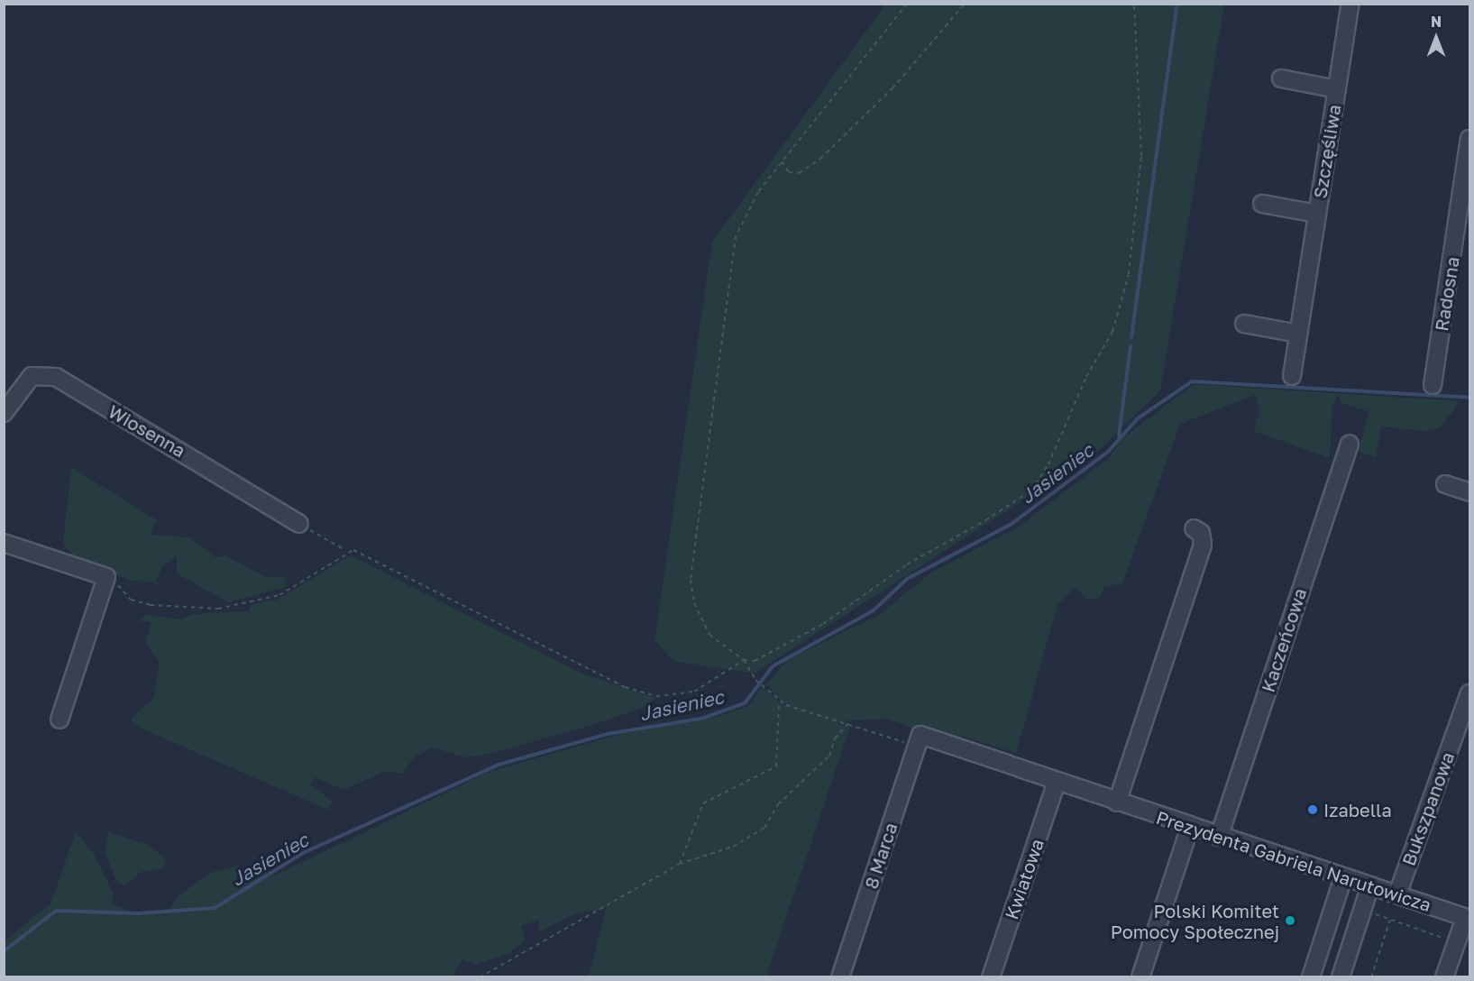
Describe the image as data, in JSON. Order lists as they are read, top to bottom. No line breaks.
{"streets":{"street":["Szczęśliwa","Radosna","Wiosenna","Kaczeńcowa","Bukszpanowa","8 Marca","Prezydenta Gabriela Narutowicza","Kwiatowa"]},"crossings":[["Kaczeńcowa","Prezydenta Gabriela Narutowicza"],["Bukszpanowa","Prezydenta Gabriela Narutowicza"],["8 Marca","Prezydenta Gabriela Narutowicza"],["Prezydenta Gabriela Narutowicza","Kwiatowa"]],"water":["Jasieniec"],"places":["Izabella","Polski Komitet Pomocy Społecznej"],"north":"top"}
